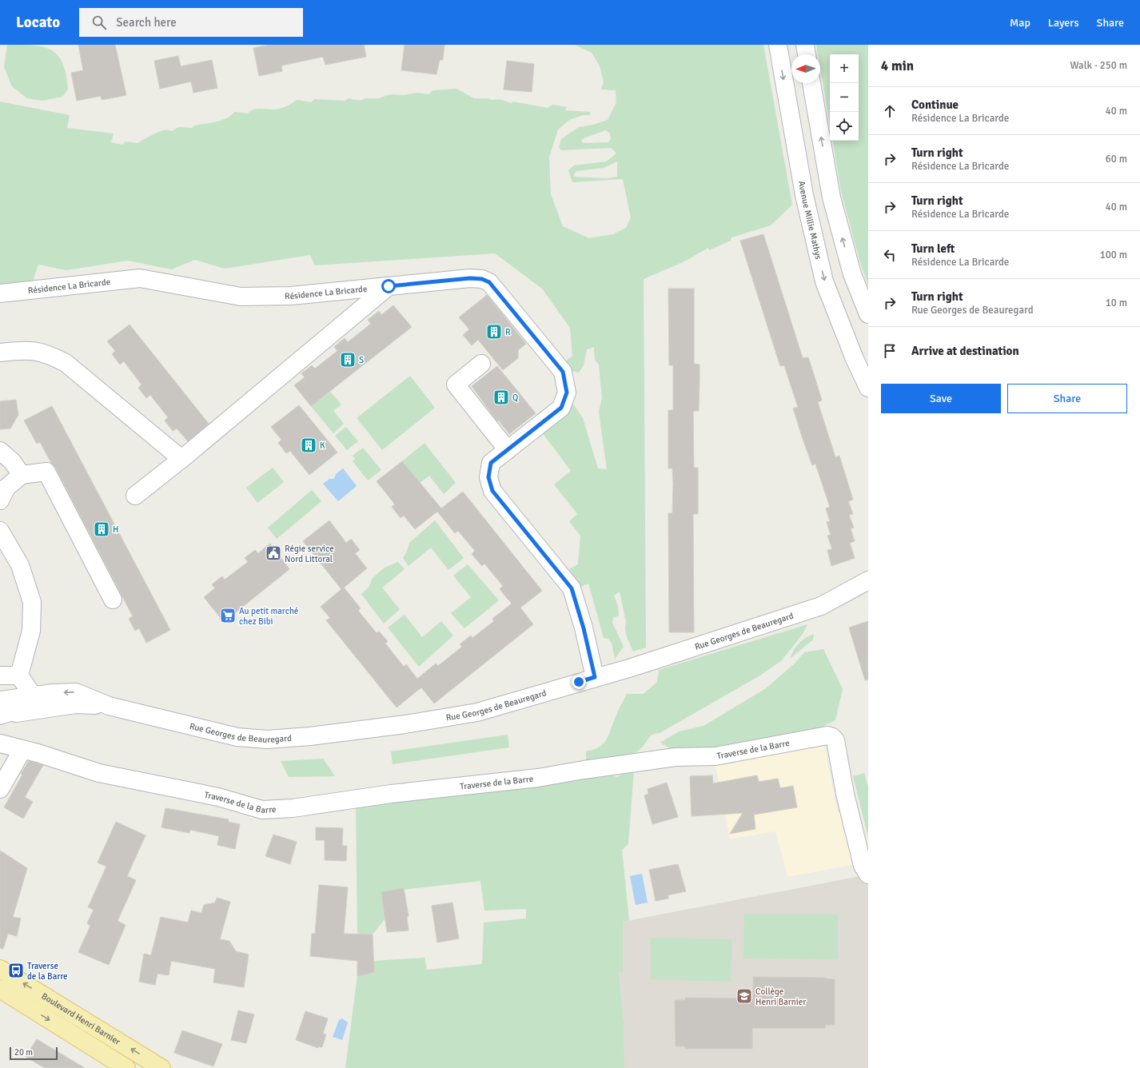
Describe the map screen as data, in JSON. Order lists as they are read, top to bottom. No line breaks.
{"streets":{"main road":["Boulevard Henri Barnier"],"street":["Avenue Millie Mathys","Résidence La Bricarde","Rue Georges de Beauregard","Traverse de la Barre"]},"crossings":[["Résidence La Bricarde","Rue Georges de Beauregard"]],"places":{"building":["R","S","Q","K","H"],"public building":["Régie service Nord Littoral"],"supermarket":["Au petit marché chez Bibi"],"bus stop":["Traverse de la Barre"],"school or university":["Collège Henri Barnier"]},"scale_bar":"20 m","north":"left","page":{"header":"Locato","search":"Search here","nav":["Map","Layers","Share"],"heading":["4 min","Walk · 250 m"],"map_buttons":["+","−"],"list":[["Continue","Résidence La Bricarde","40 m"],["Turn right","Résidence La Bricarde","60 m"],["Turn right","Résidence La Bricarde","40 m"],["Turn left","Résidence La Bricarde","100 m"],["Turn right","Rue Georges de Beauregard","10 m"],"Arrive at destination"],"buttons":["Save","Share"],"scale":"20 m"}}
